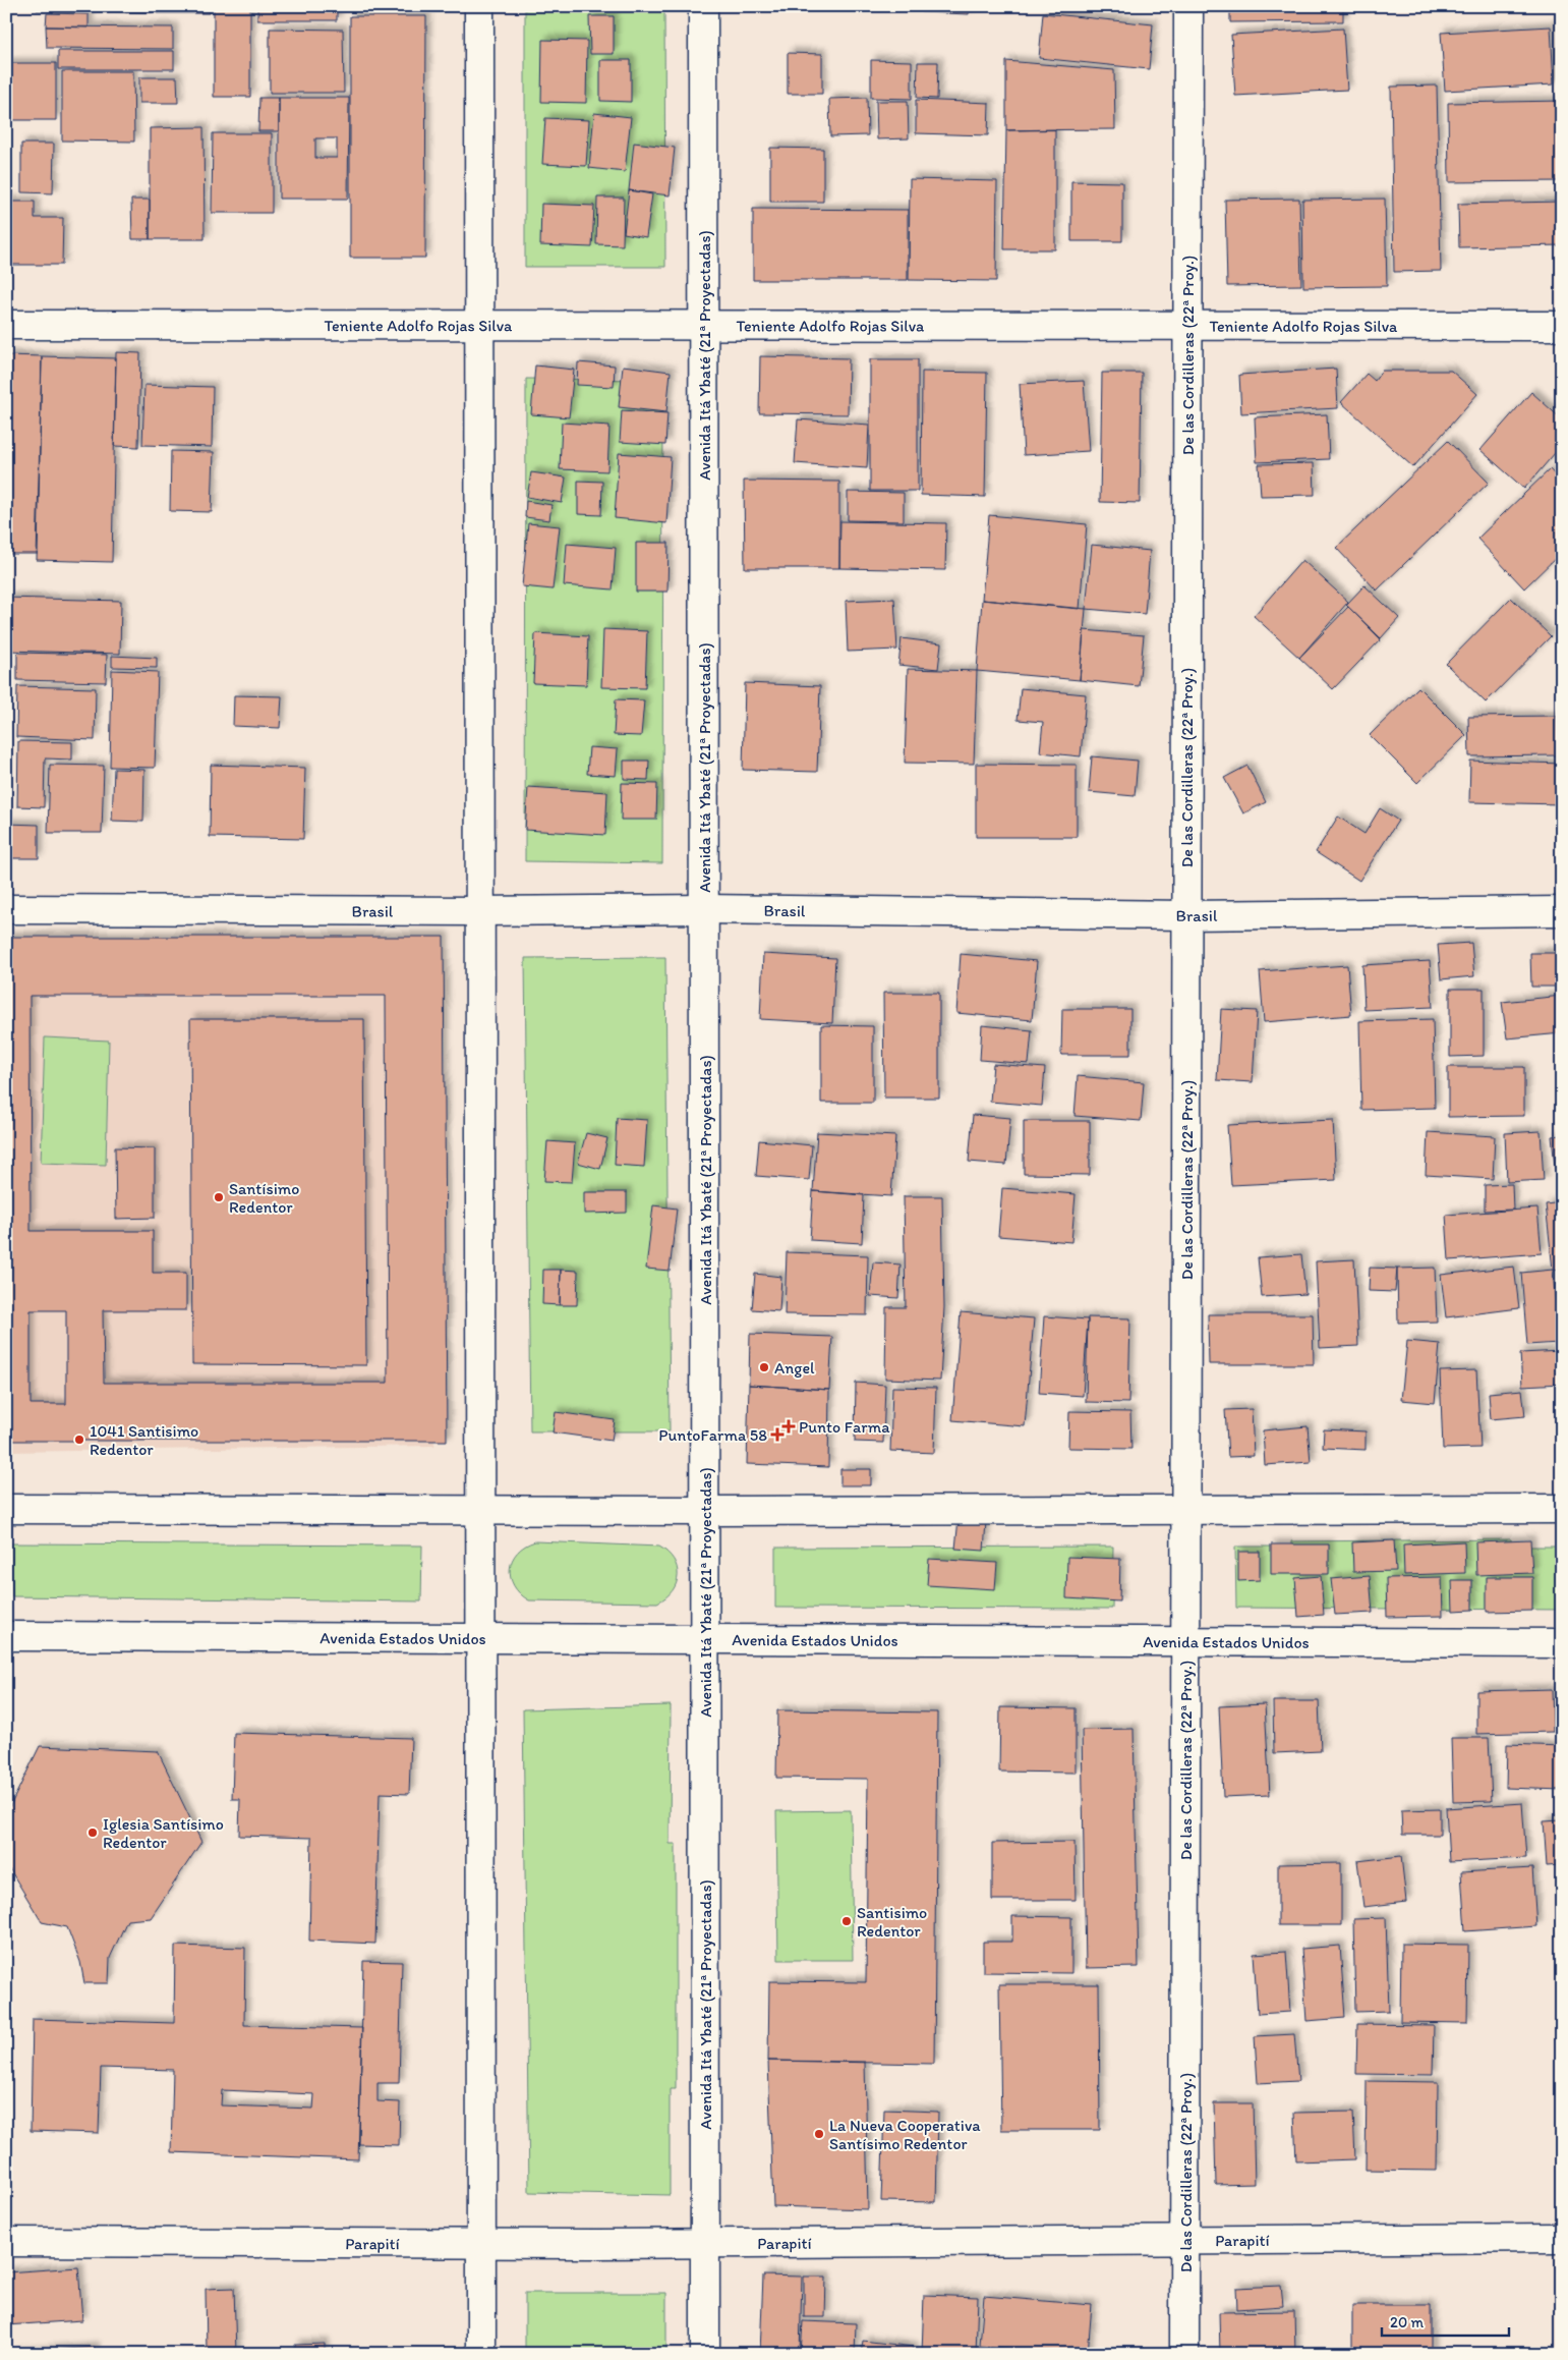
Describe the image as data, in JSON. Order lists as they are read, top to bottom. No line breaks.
{"streets":{"street":["Teniente Adolfo Rojas Silva","Avenida Itá Ybaté (21ª Proyectadas)","De las Cordilleras (22ª Proy.)","Brasil","Avenida Estados Unidos","Parapití"]},"crossings":[["Teniente Adolfo Rojas Silva","Avenida Itá Ybaté (21ª Proyectadas)"],["Teniente Adolfo Rojas Silva","De las Cordilleras (22ª Proy.)"],["Avenida Itá Ybaté (21ª Proyectadas)","Brasil"],["Avenida Itá Ybaté (21ª Proyectadas)","Avenida Estados Unidos"],["Avenida Itá Ybaté (21ª Proyectadas)","Parapití"],["De las Cordilleras (22ª Proy.)","Brasil"],["De las Cordilleras (22ª Proy.)","Avenida Estados Unidos"],["De las Cordilleras (22ª Proy.)","Parapití"]],"places":{"other":["Santísimo Redentor","Angel","1041 Santisimo Redentor","Iglesia Santísimo Redentor","Santisimo Redentor","La Nueva Cooperativa Santísimo Redentor"],"health":["Punto Farma","PuntoFarma 58"]},"scale_bar":"20 m"}
